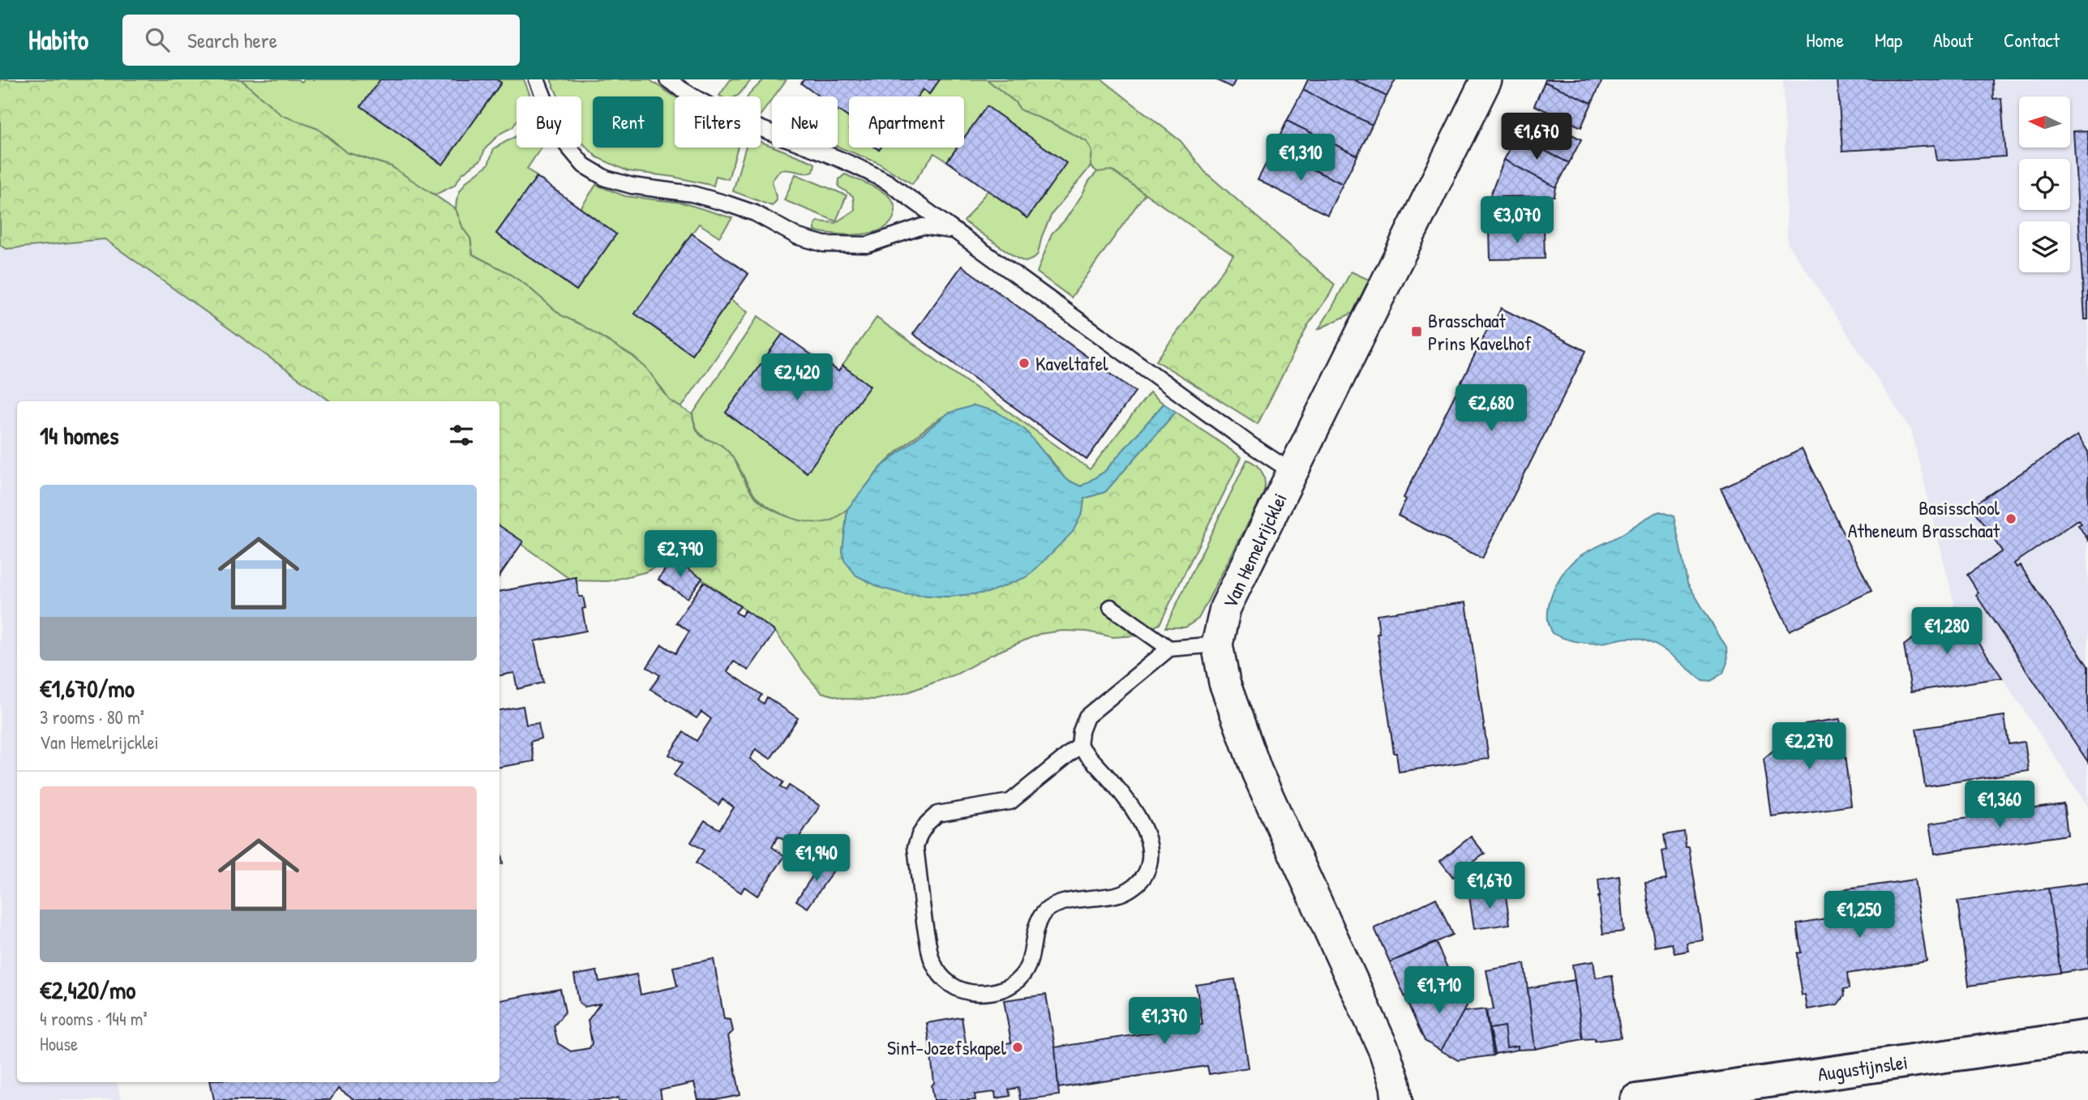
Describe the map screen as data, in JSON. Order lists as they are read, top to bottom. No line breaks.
{"streets":{"street":["Van Hemelrijcklei","Augustijnslei"]},"places":{"transit":["Brasschaat Prins Kavelhof"],"other":["Kaveltafel","Basisschool Atheneum Brasschaat","Sint-Jozefskapel"]},"north":"left","page":{"header":"Habito","search":"Search here","nav":["Home","Map","About","Contact"],"chip":["Buy","Rent","Filters","New","Apartment"],"price":["€1,670","€1,310","€3,070","€2,420","€2,680","€2,790","€1,280","€2,270","€1,360","€1,940","€1,670","€1,250","€1,710","€1,370"],"heading":"14 homes","list":[{"name":"€1,670/mo","note":"3 rooms · 80 m² · Van Hemelrijcklei"},{"name":"€2,420/mo","note":"4 rooms · 144 m² · House"}]}}
